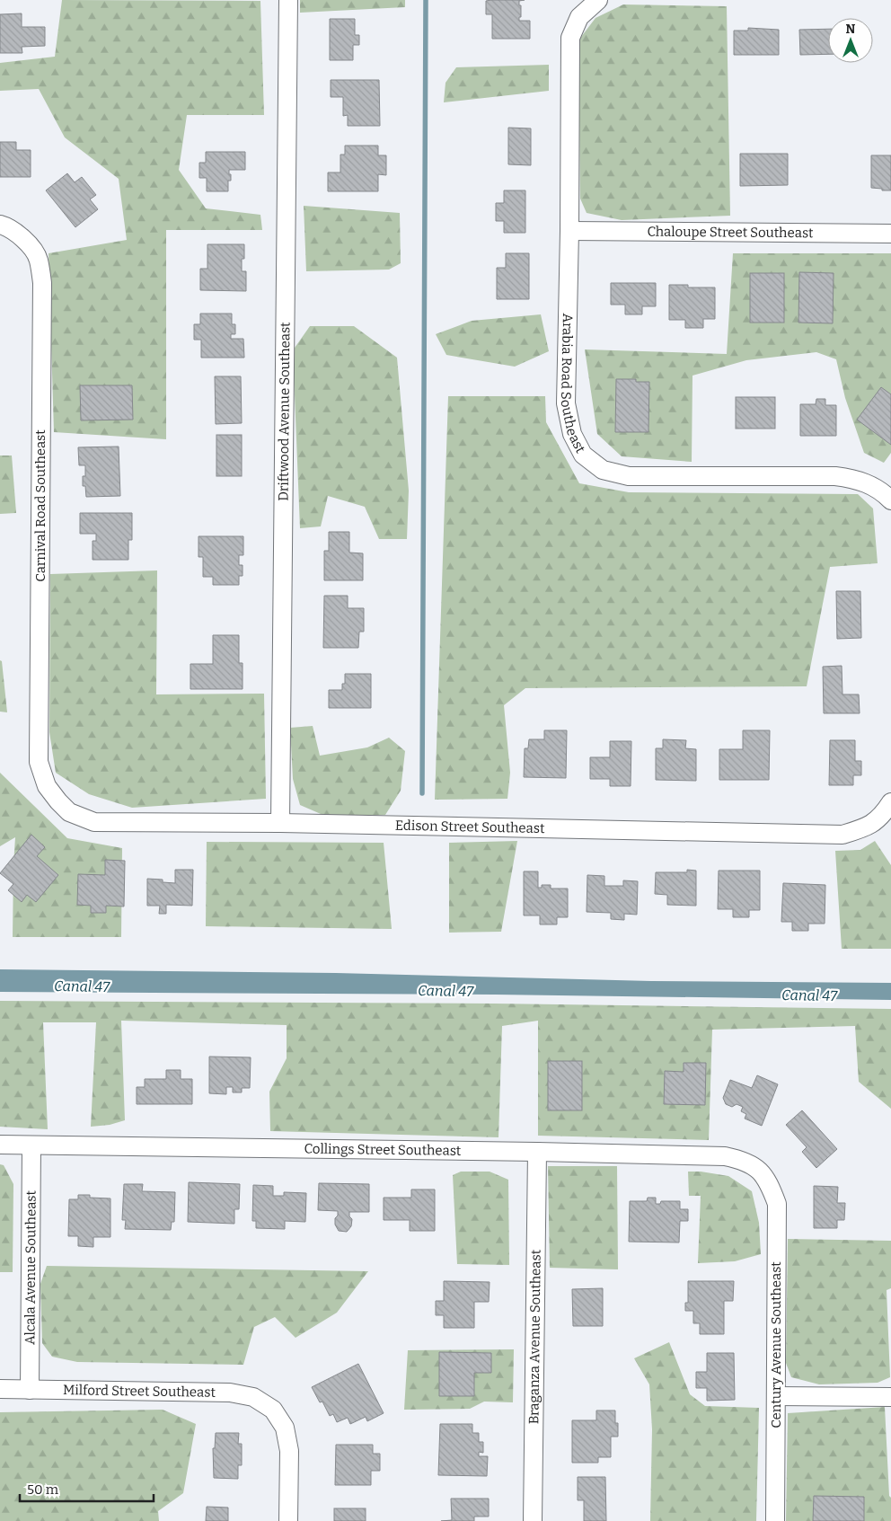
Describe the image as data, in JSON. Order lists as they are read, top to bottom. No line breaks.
{"streets":{"street":["Chaloupe Street Southeast","Arabia Road Southeast","Driftwood Avenue Southeast","Carnival Road Southeast","Edison Street Southeast","Collings Street Southeast","Alcala Avenue Southeast","Braganza Avenue Southeast","Century Avenue Southeast","Milford Street Southeast"]},"crossings":[["Chaloupe Street Southeast","Arabia Road Southeast"],["Driftwood Avenue Southeast","Edison Street Southeast"],["Carnival Road Southeast","Edison Street Southeast"],["Collings Street Southeast","Alcala Avenue Southeast"],["Collings Street Southeast","Braganza Avenue Southeast"],["Collings Street Southeast","Century Avenue Southeast"],["Alcala Avenue Southeast","Milford Street Southeast"]],"water":["Canal 47"],"scale_bar":"50 m","north":"top"}
